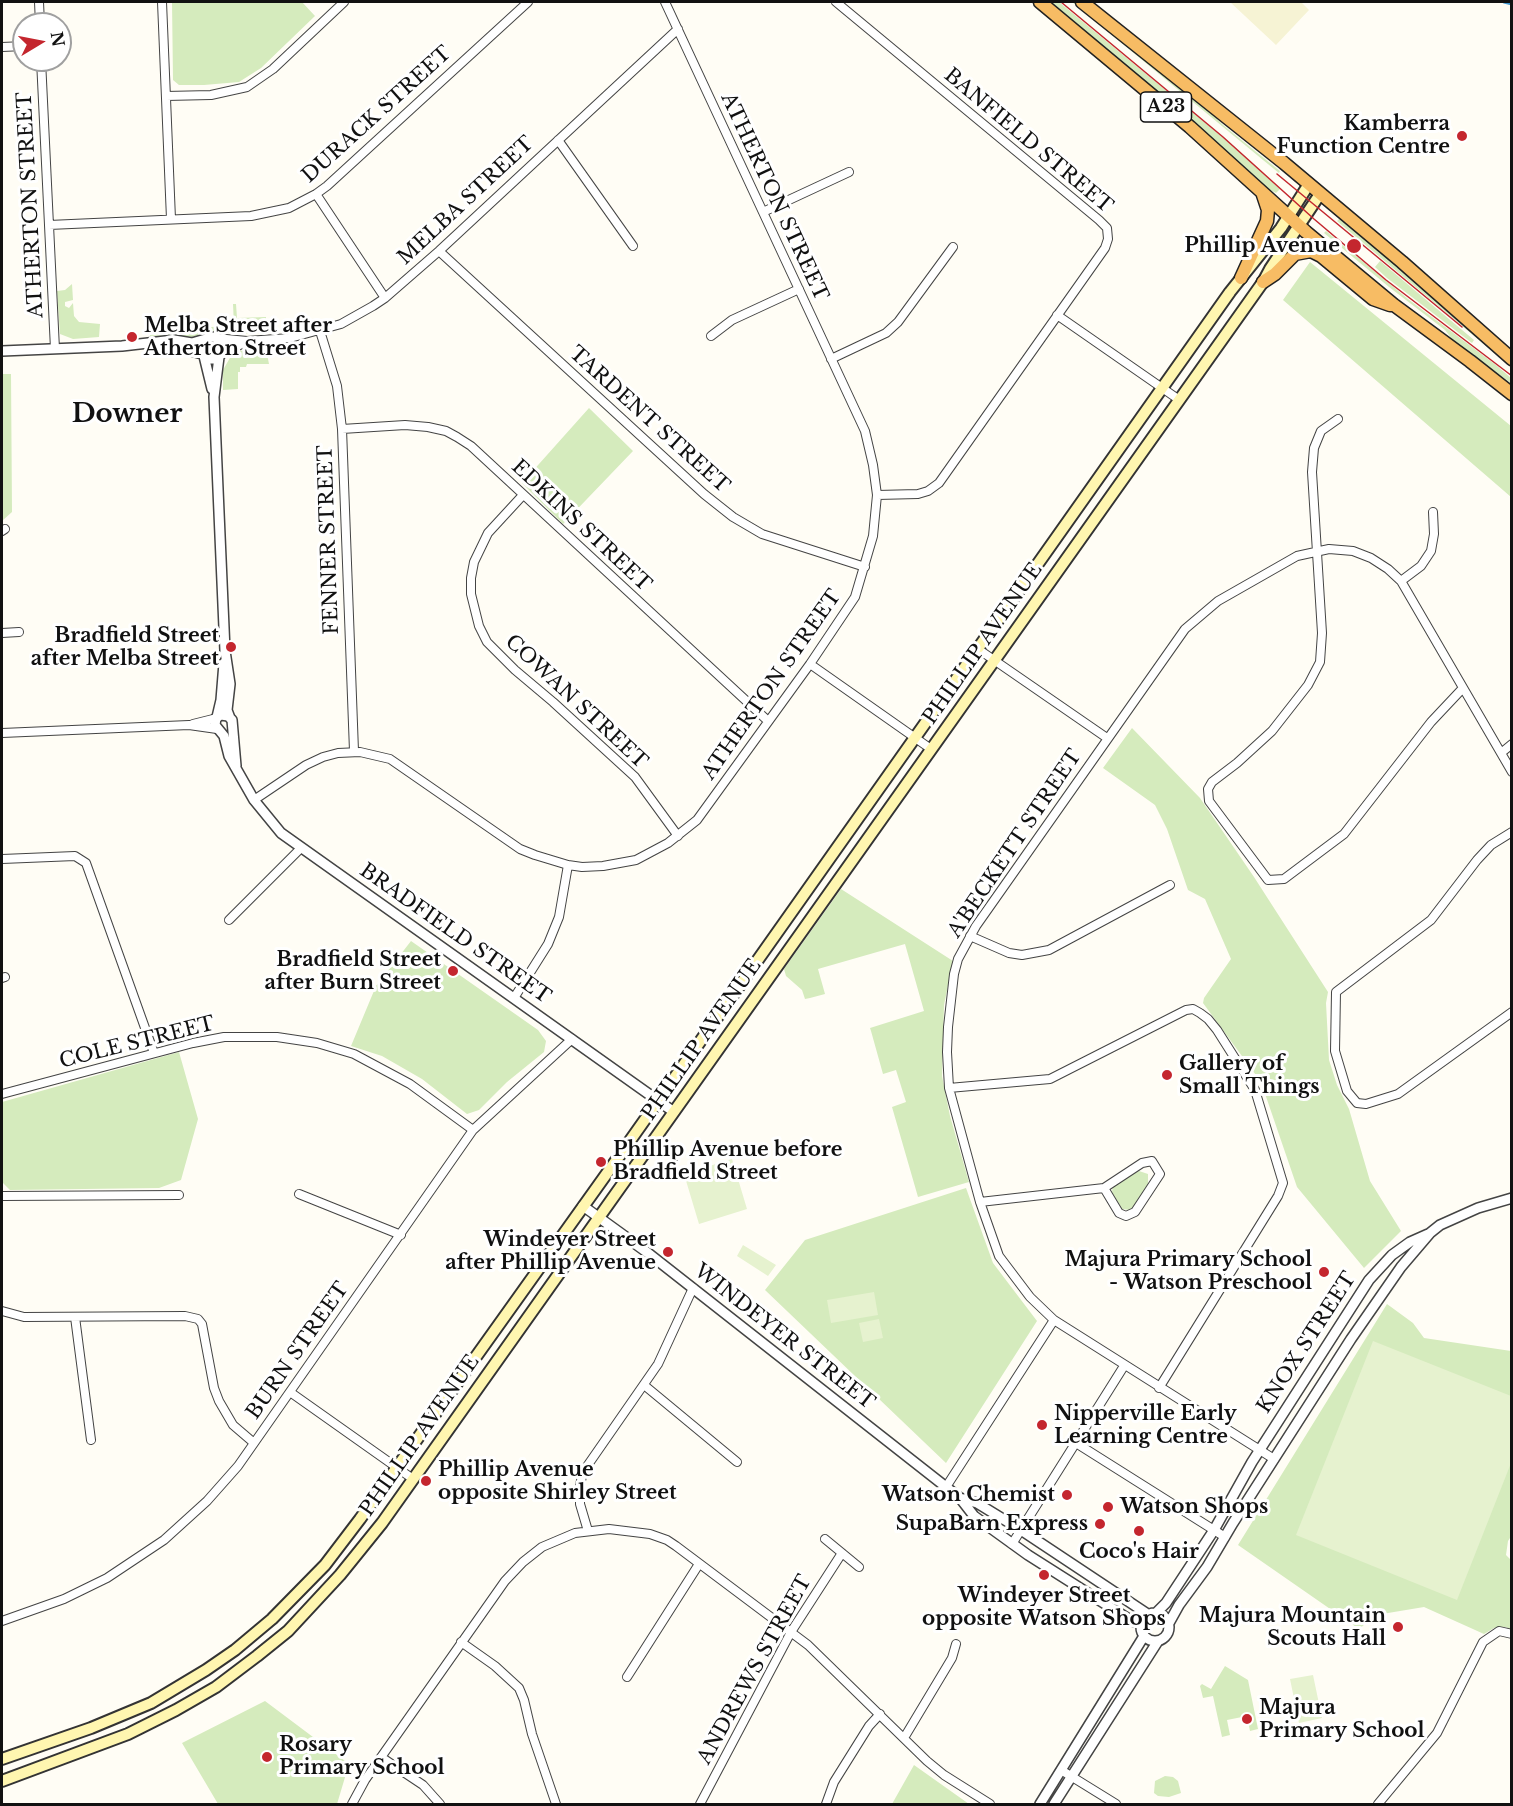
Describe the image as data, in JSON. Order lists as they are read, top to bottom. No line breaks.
{"streets":{"highway":["A23"],"main road":["PHILLIP AVENUE"],"street":["DURACK STREET","BANFIELD STREET","ATHERTON STREET","MELBA STREET","TARDENT STREET","EDKINS STREET","FENNER STREET","COWAN STREET","A'BECKETT STREET","BRADFIELD STREET","COLE STREET","WINDEYER STREET","KNOX STREET","BURN STREET","ANDREWS STREET"]},"crossings":[["A23","PHILLIP AVENUE"],["DURACK STREET","ATHERTON STREET"],["BANFIELD STREET","ATHERTON STREET"],["ATHERTON STREET","MELBA STREET"],["ATHERTON STREET","TARDENT STREET"],["ATHERTON STREET","EDKINS STREET"],["ATHERTON STREET","FENNER STREET"],["ATHERTON STREET","COWAN STREET"],["ATHERTON STREET","BRADFIELD STREET"],["MELBA STREET","TARDENT STREET"],["MELBA STREET","FENNER STREET"],["MELBA STREET","BRADFIELD STREET"],["EDKINS STREET","FENNER STREET"],["EDKINS STREET","COWAN STREET"],["PHILLIP AVENUE","BRADFIELD STREET"],["PHILLIP AVENUE","WINDEYER STREET"],["A'BECKETT STREET","KNOX STREET"],["BRADFIELD STREET","BURN STREET"],["COLE STREET","BURN STREET"],["WINDEYER STREET","KNOX STREET"]],"districts":["Downer"],"places":["Kamberra Function Centre","Phillip Avenue","Melba Street after Atherton Street","Bradfield Street after Melba Street","Bradfield Street after Burn Street","Gallery of Small Things","Phillip Avenue before Bradfield Street","Windeyer Street after Phillip Avenue","Majura Primary School - Watson Preschool","Nipperville Early Learning Centre","Phillip Avenue opposite Shirley Street","Watson Chemist","Watson Shops","SupaBarn Express","Coco's Hair","Windeyer Street opposite Watson Shops","Majura Mountain Scouts Hall","Majura Primary School","Rosary Primary School"],"north":"right"}
